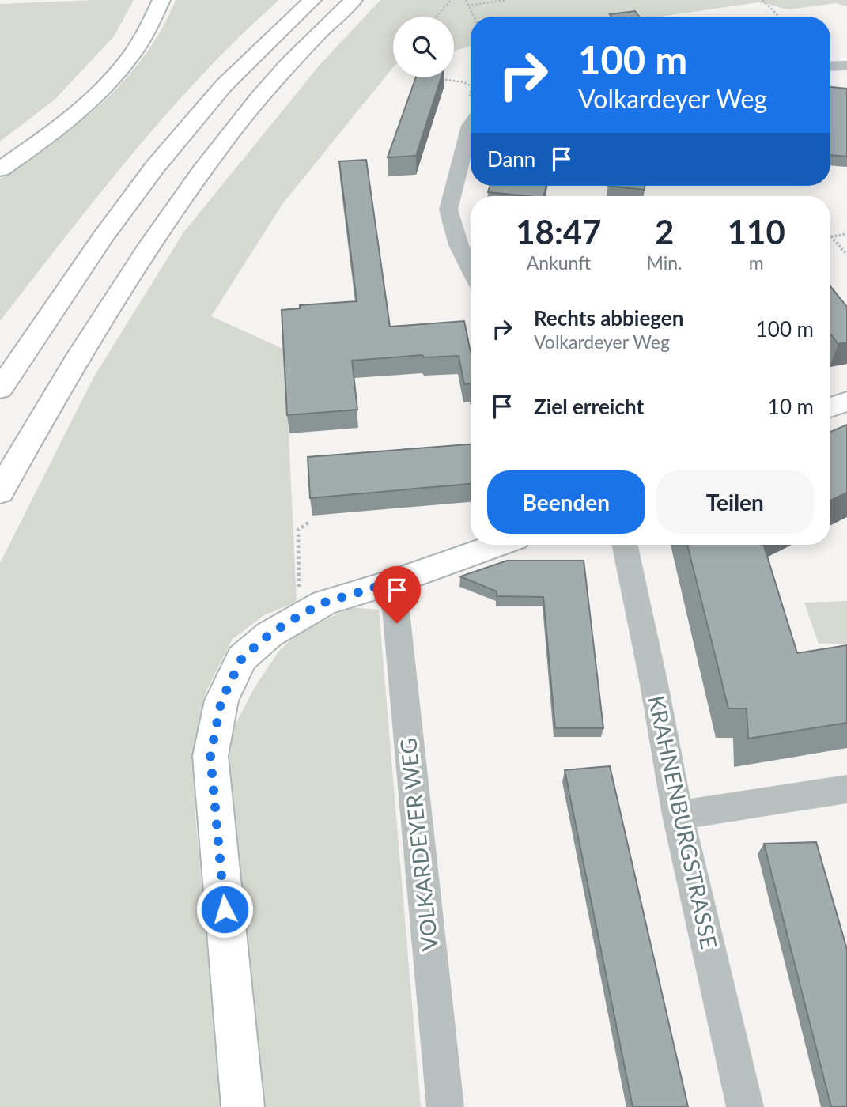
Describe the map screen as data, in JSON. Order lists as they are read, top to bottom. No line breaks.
{"streets":{"street":["KRAHNENBURGSTRASSE","VOLKARDEYER WEG"]},"page":{"turn":["100 m","Volkardeyer Weg"],"then":"Dann","eta":["18:47","Ankunft","2","Min.","110","m"],"list":[{"name":"Rechts abbiegen","note":"Volkardeyer Weg","value":"100 m"},{"name":"Ziel erreicht","value":"10 m"}],"buttons":["Beenden","Teilen"]}}
